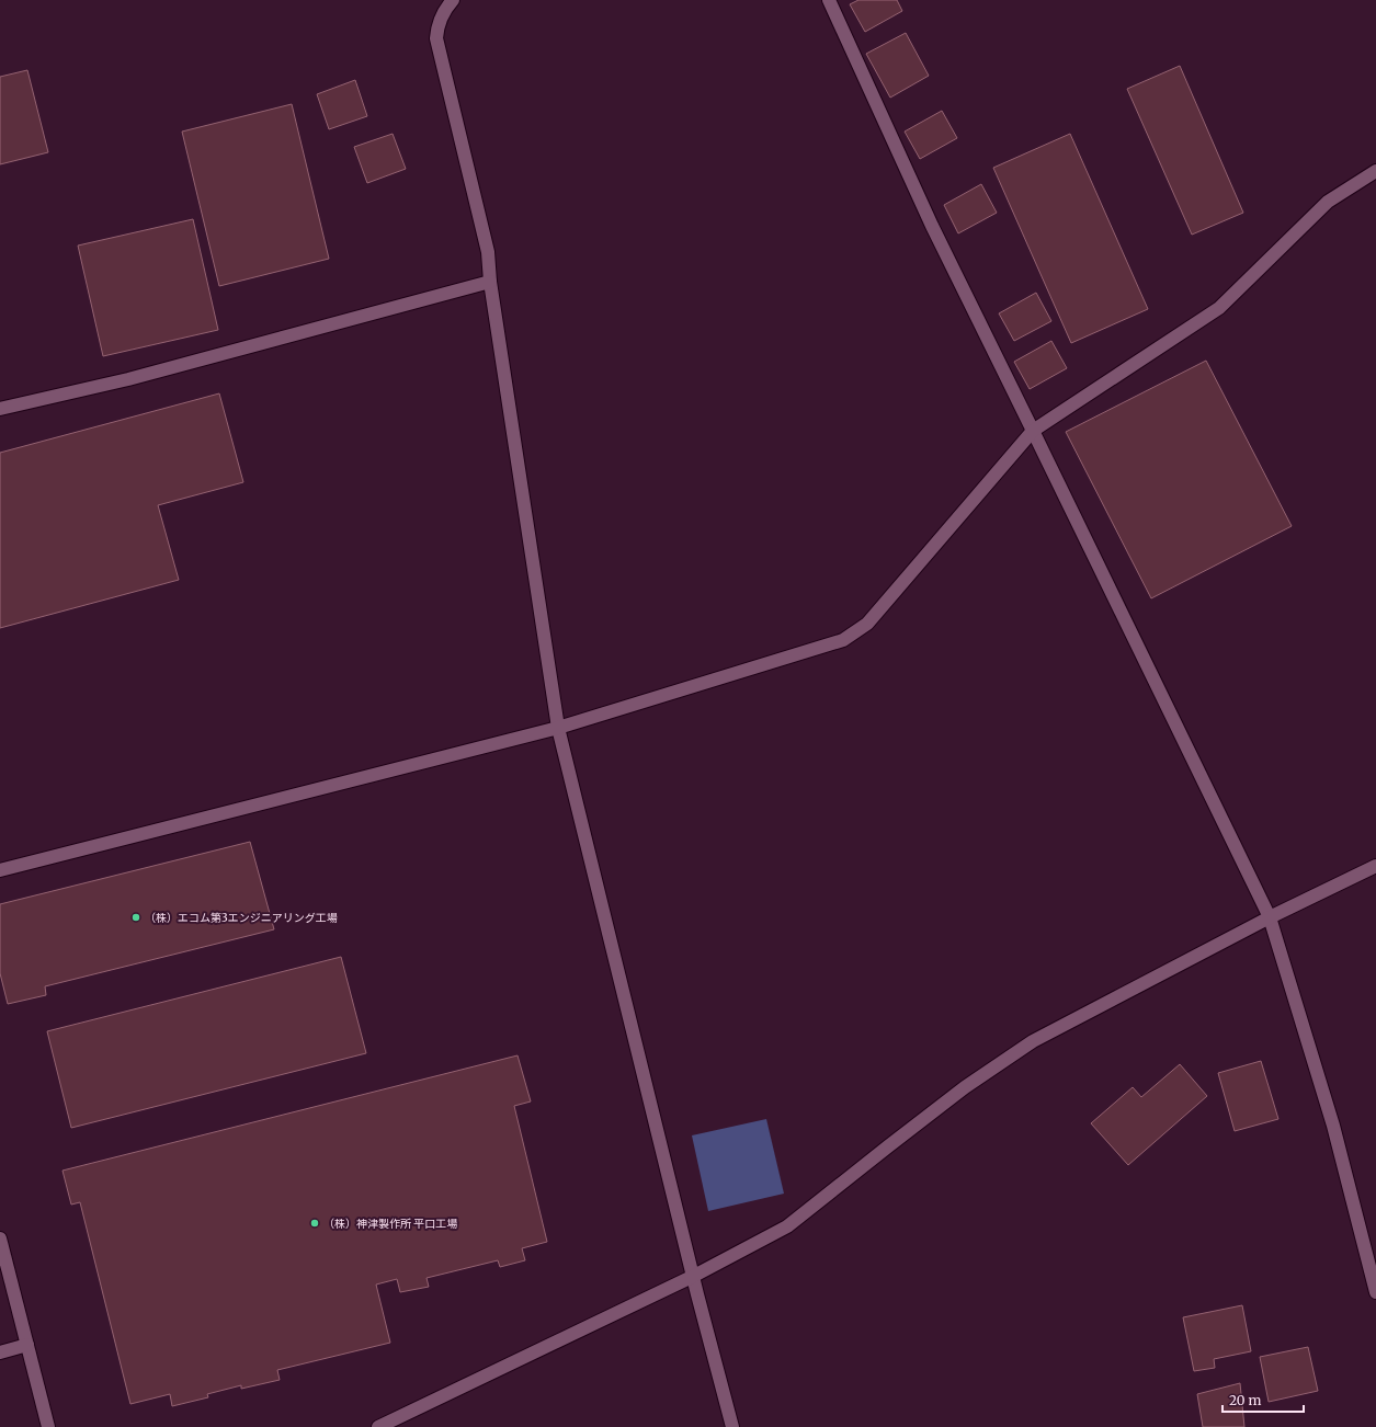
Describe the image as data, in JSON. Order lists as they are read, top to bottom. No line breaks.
{"places":["（株）エコム第3エンジニアリング工場","（株）神津製作所 平口工場"],"scale_bar":"20 m"}
